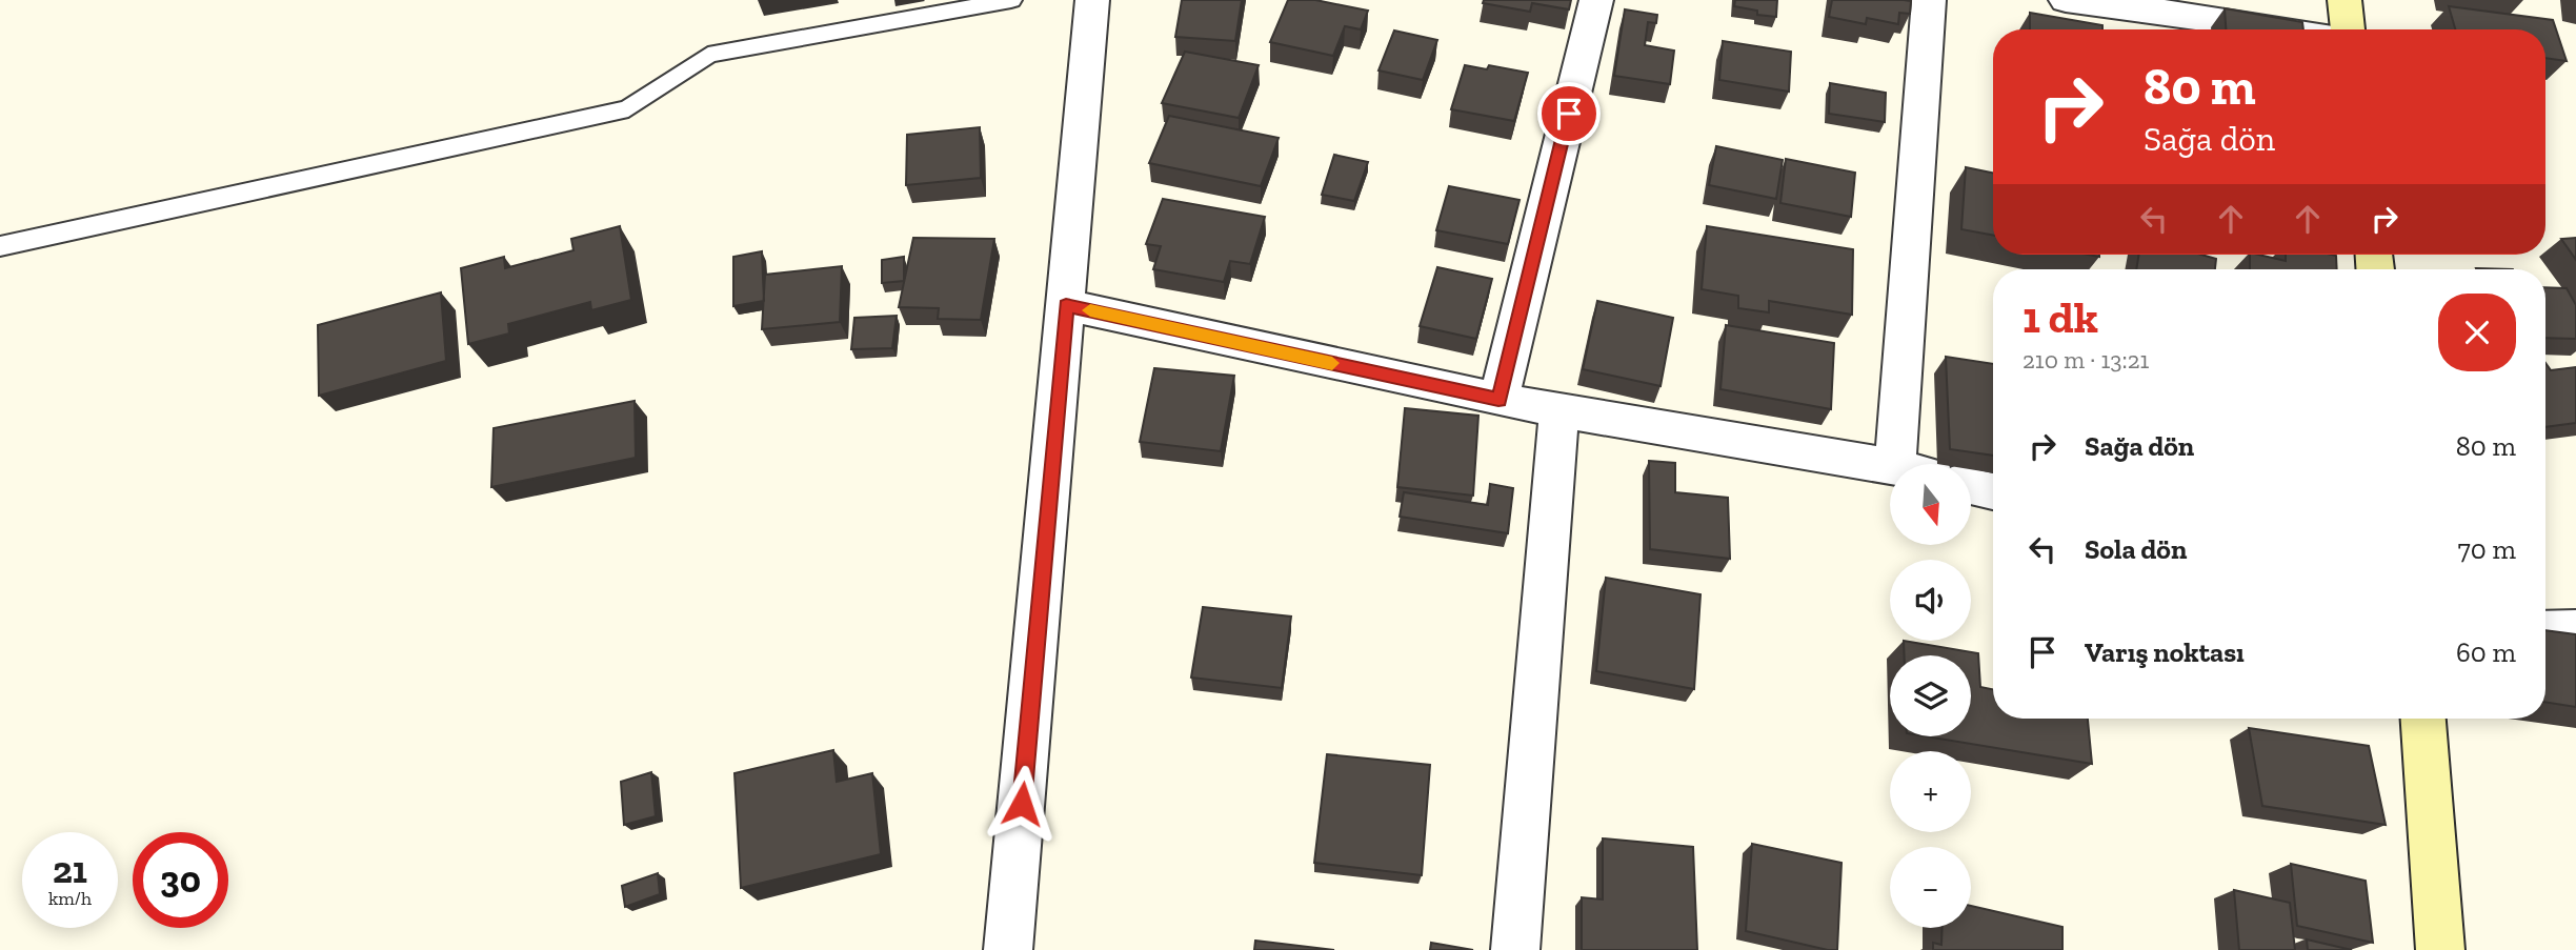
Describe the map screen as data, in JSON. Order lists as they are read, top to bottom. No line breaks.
{"north":"bottom","page":{"turn":["80 m","Sağa dön"],"heading":["1 dk","210 m · 13:21"],"list":[{"name":"Sağa dön","value":"80 m"},{"name":"Sola dön","value":"70 m"},{"name":"Varış noktası","value":"60 m"}],"map_buttons":["+","−"],"speed":"21 km/h","limit":"30"}}
